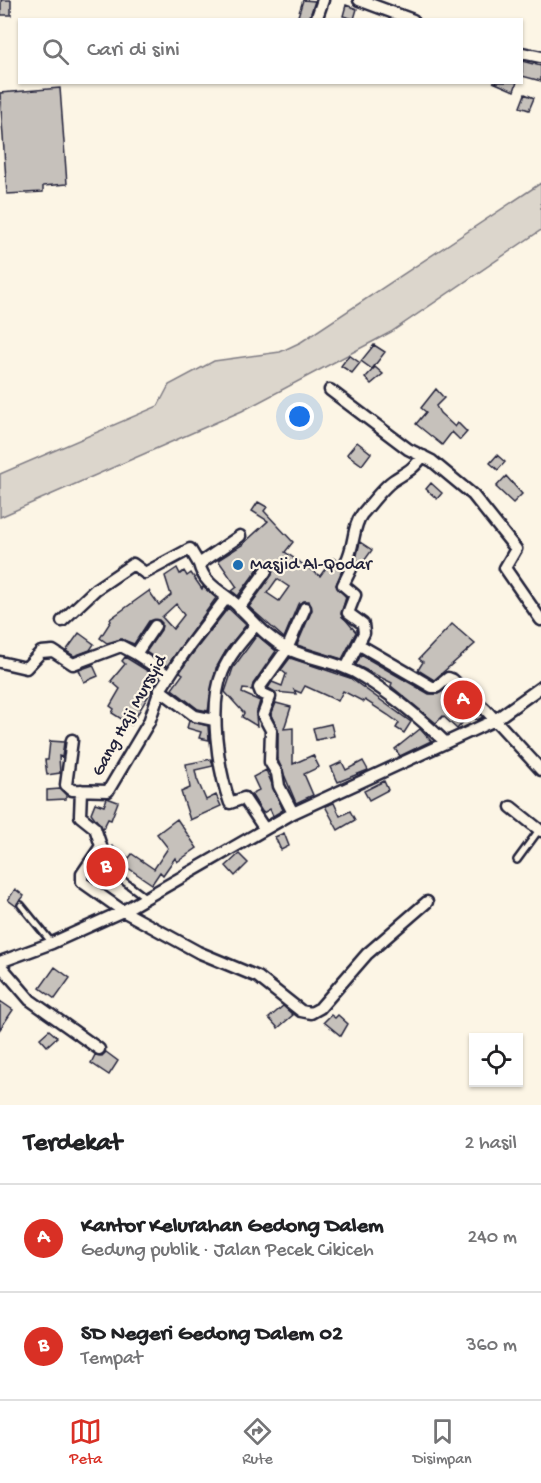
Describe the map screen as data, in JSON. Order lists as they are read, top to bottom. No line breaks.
{"streets":{"street":["Gang Haji Mursyid"]},"places":["Masjid Al-Qodar"],"page":{"search":"Cari di sini","pins":["A","B"],"heading":["Terdekat","2 hasil"],"list":[{"mark":"A","name":"Kantor Kelurahan Gedong Dalem","note":"Gedung publik · Jalan Pecek Cikiceh","value":"240 m"},{"mark":"B","name":"SD Negeri Gedong Dalem 02","note":"Tempat","value":"360 m"}],"nav":["Peta","Rute","Disimpan"]}}
